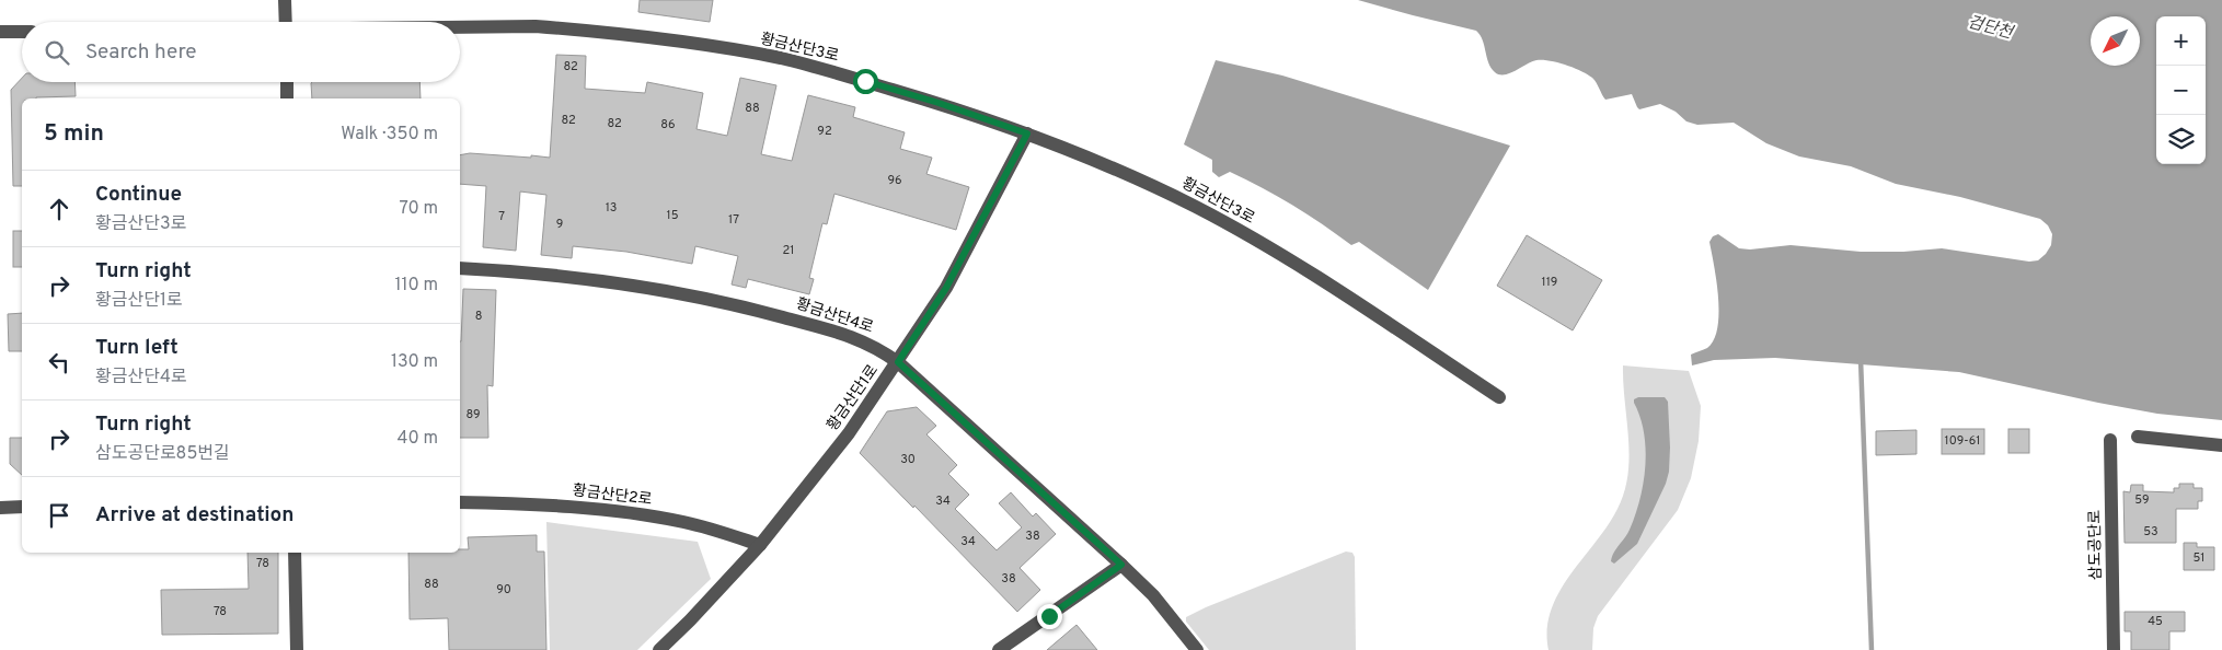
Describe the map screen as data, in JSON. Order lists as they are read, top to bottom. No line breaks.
{"streets":{"street":["황금산단3로","황금산단4로","황금산단1로","황금산단2로","삼도공단로"]},"crossings":[["황금산단3로","황금산단1로"],["황금산단4로","황금산단1로"],["황금산단1로","황금산단2로"]],"water":["검단천"],"house_numbers":["82","88","82","82","86","92","96","13","15","7","17","9","21","119","8","89","109-61","30","59","34","53","38","34","51","78","38","88","90","78","45"],"north":"bottom left","page":{"map_buttons":["+","−"],"search":"Search here","heading":["5 min","Walk · 350 m"],"list":[["Continue","황금산단3로","70 m"],["Turn right","황금산단1로","110 m"],["Turn left","황금산단4로","130 m"],["Turn right","삼도공단로85번길","40 m"],"Arrive at destination"]}}
